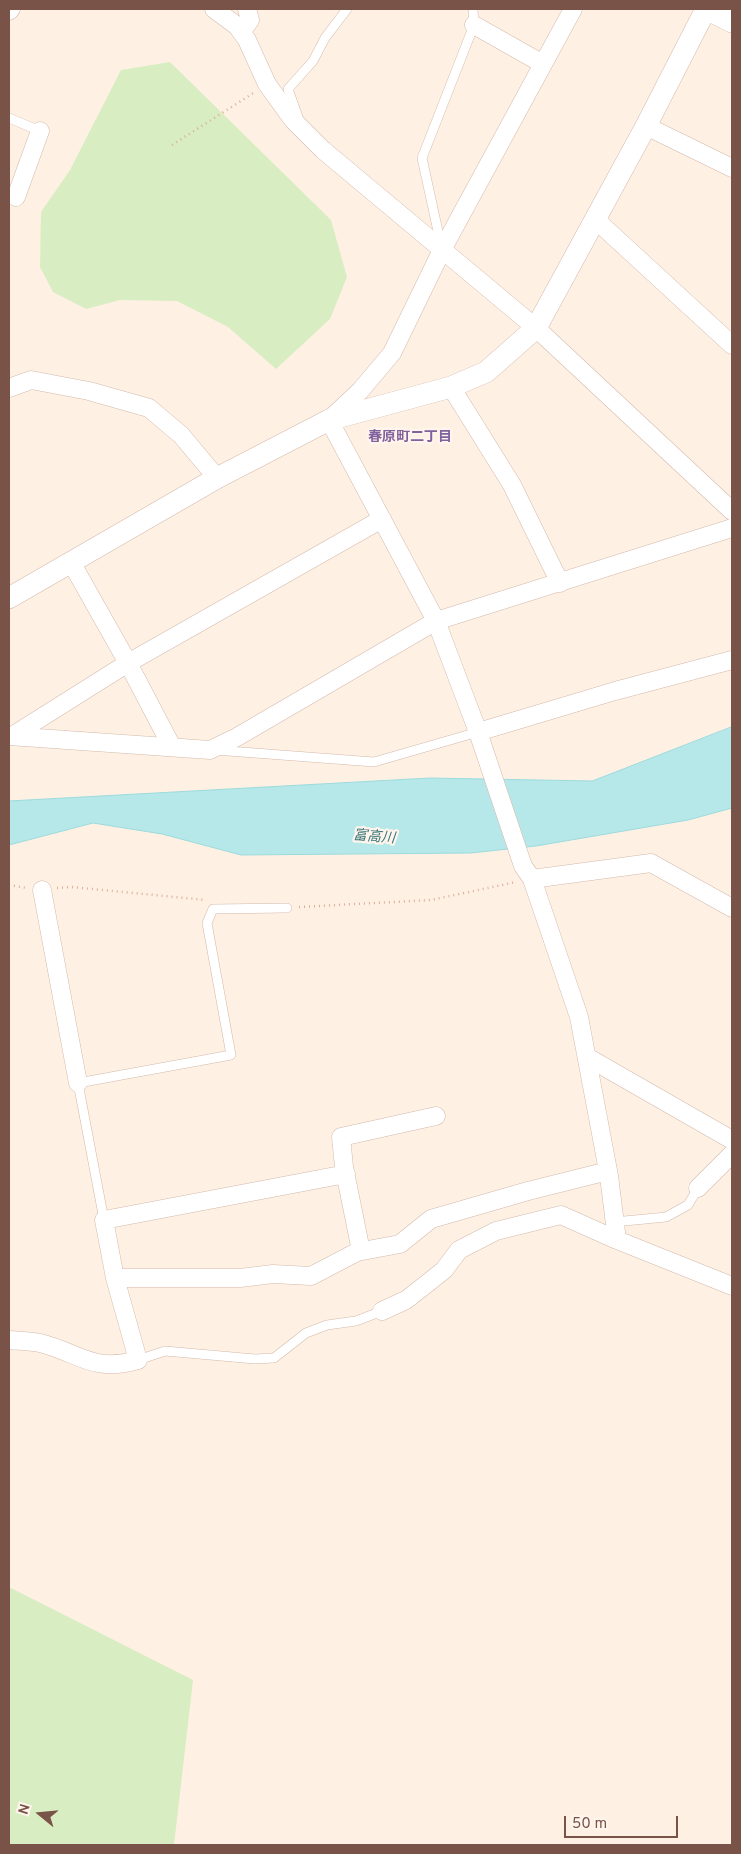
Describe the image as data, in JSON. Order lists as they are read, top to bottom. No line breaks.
{"districts":["春原町二丁目"],"water":["富高川"],"scale_bar":"50 m","north":"left"}
